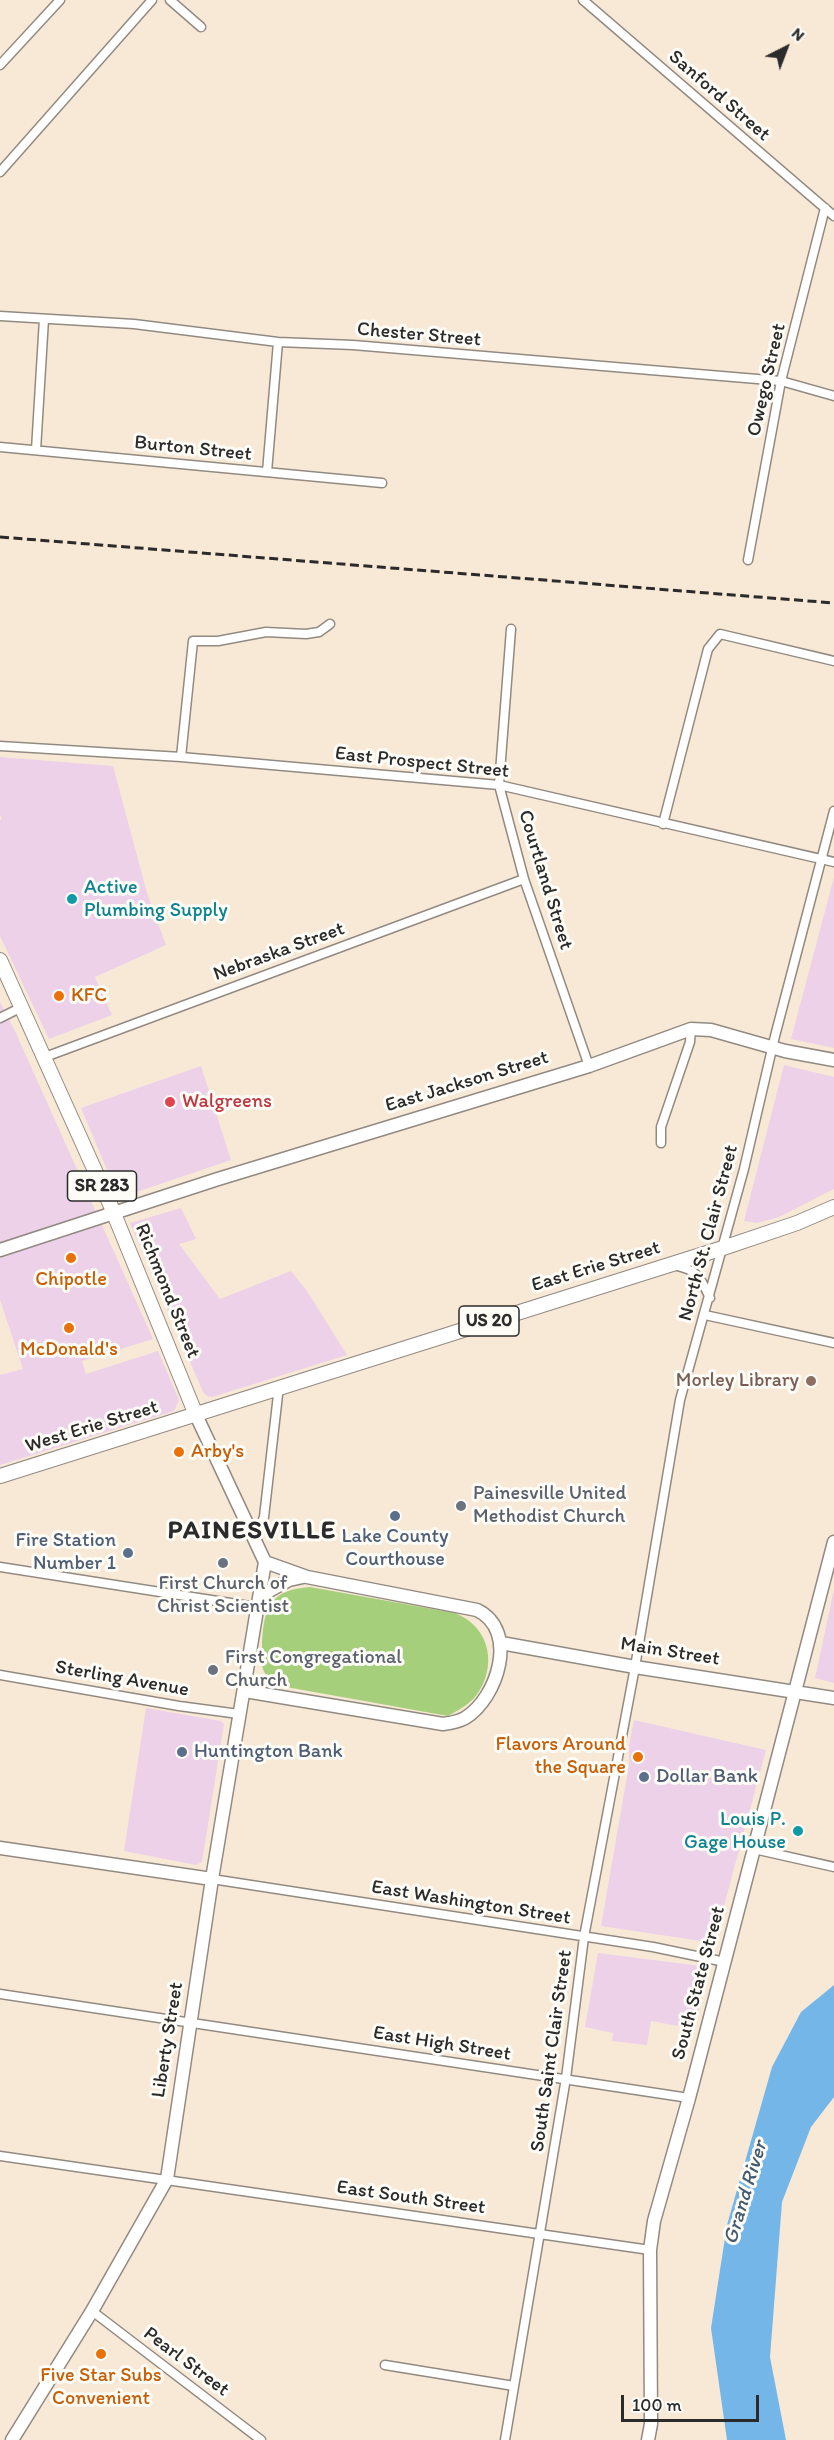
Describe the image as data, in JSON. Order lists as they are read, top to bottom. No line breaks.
{"streets":{"main road":["SR 283","East Erie Street","Richmond Street","US 20","West Erie Street"],"street":["Sanford Street","Chester Street","Owego Street","Burton Street","East Prospect Street","Courtland Street","Nebraska Street","East Jackson Street","North St. Clair Street","Main Street","Sterling Avenue","East Washington Street","South State Street","Liberty Street","East High Street","South Saint Clair Street","East South Street","Pearl Street"]},"crossings":[["Sanford Street","Owego Street"],["Chester Street","Owego Street"],["East Prospect Street","Courtland Street"],["East Prospect Street","North St. Clair Street"],["Courtland Street","Nebraska Street"],["Courtland Street","East Jackson Street"],["Nebraska Street","Richmond Street"],["East Jackson Street","North St. Clair Street"],["East Jackson Street","Richmond Street"],["North St. Clair Street","East Erie Street"],["North St. Clair Street","Main Street"],["North St. Clair Street","South Saint Clair Street"],["East Erie Street","Richmond Street"],["East Erie Street","West Erie Street"],["Richmond Street","West Erie Street"],["Richmond Street","Liberty Street"],["Main Street","South State Street"],["Main Street","South Saint Clair Street"],["Sterling Avenue","Liberty Street"],["East Washington Street","South State Street"],["East Washington Street","Liberty Street"],["East Washington Street","South Saint Clair Street"],["South State Street","East High Street"],["South State Street","East South Street"],["Liberty Street","East High Street"],["Liberty Street","East South Street"],["Liberty Street","Pearl Street"],["East High Street","South Saint Clair Street"],["South Saint Clair Street","East South Street"]],"districts":["PAINESVILLE"],"water":["Grand River"],"places":["Active Plumbing Supply","KFC","Walgreens","Chipotle","McDonald's","Morley Library","Arby's","Painesville United Methodist Church","Lake County Courthouse","Fire Station Number 1","First Church of Christ Scientist","First Congregational Church","Huntington Bank","Flavors Around the Square","Dollar Bank","Louis P. Gage House","Five Star Subs Convenient"],"scale_bar":"100 m","north":"top right"}
